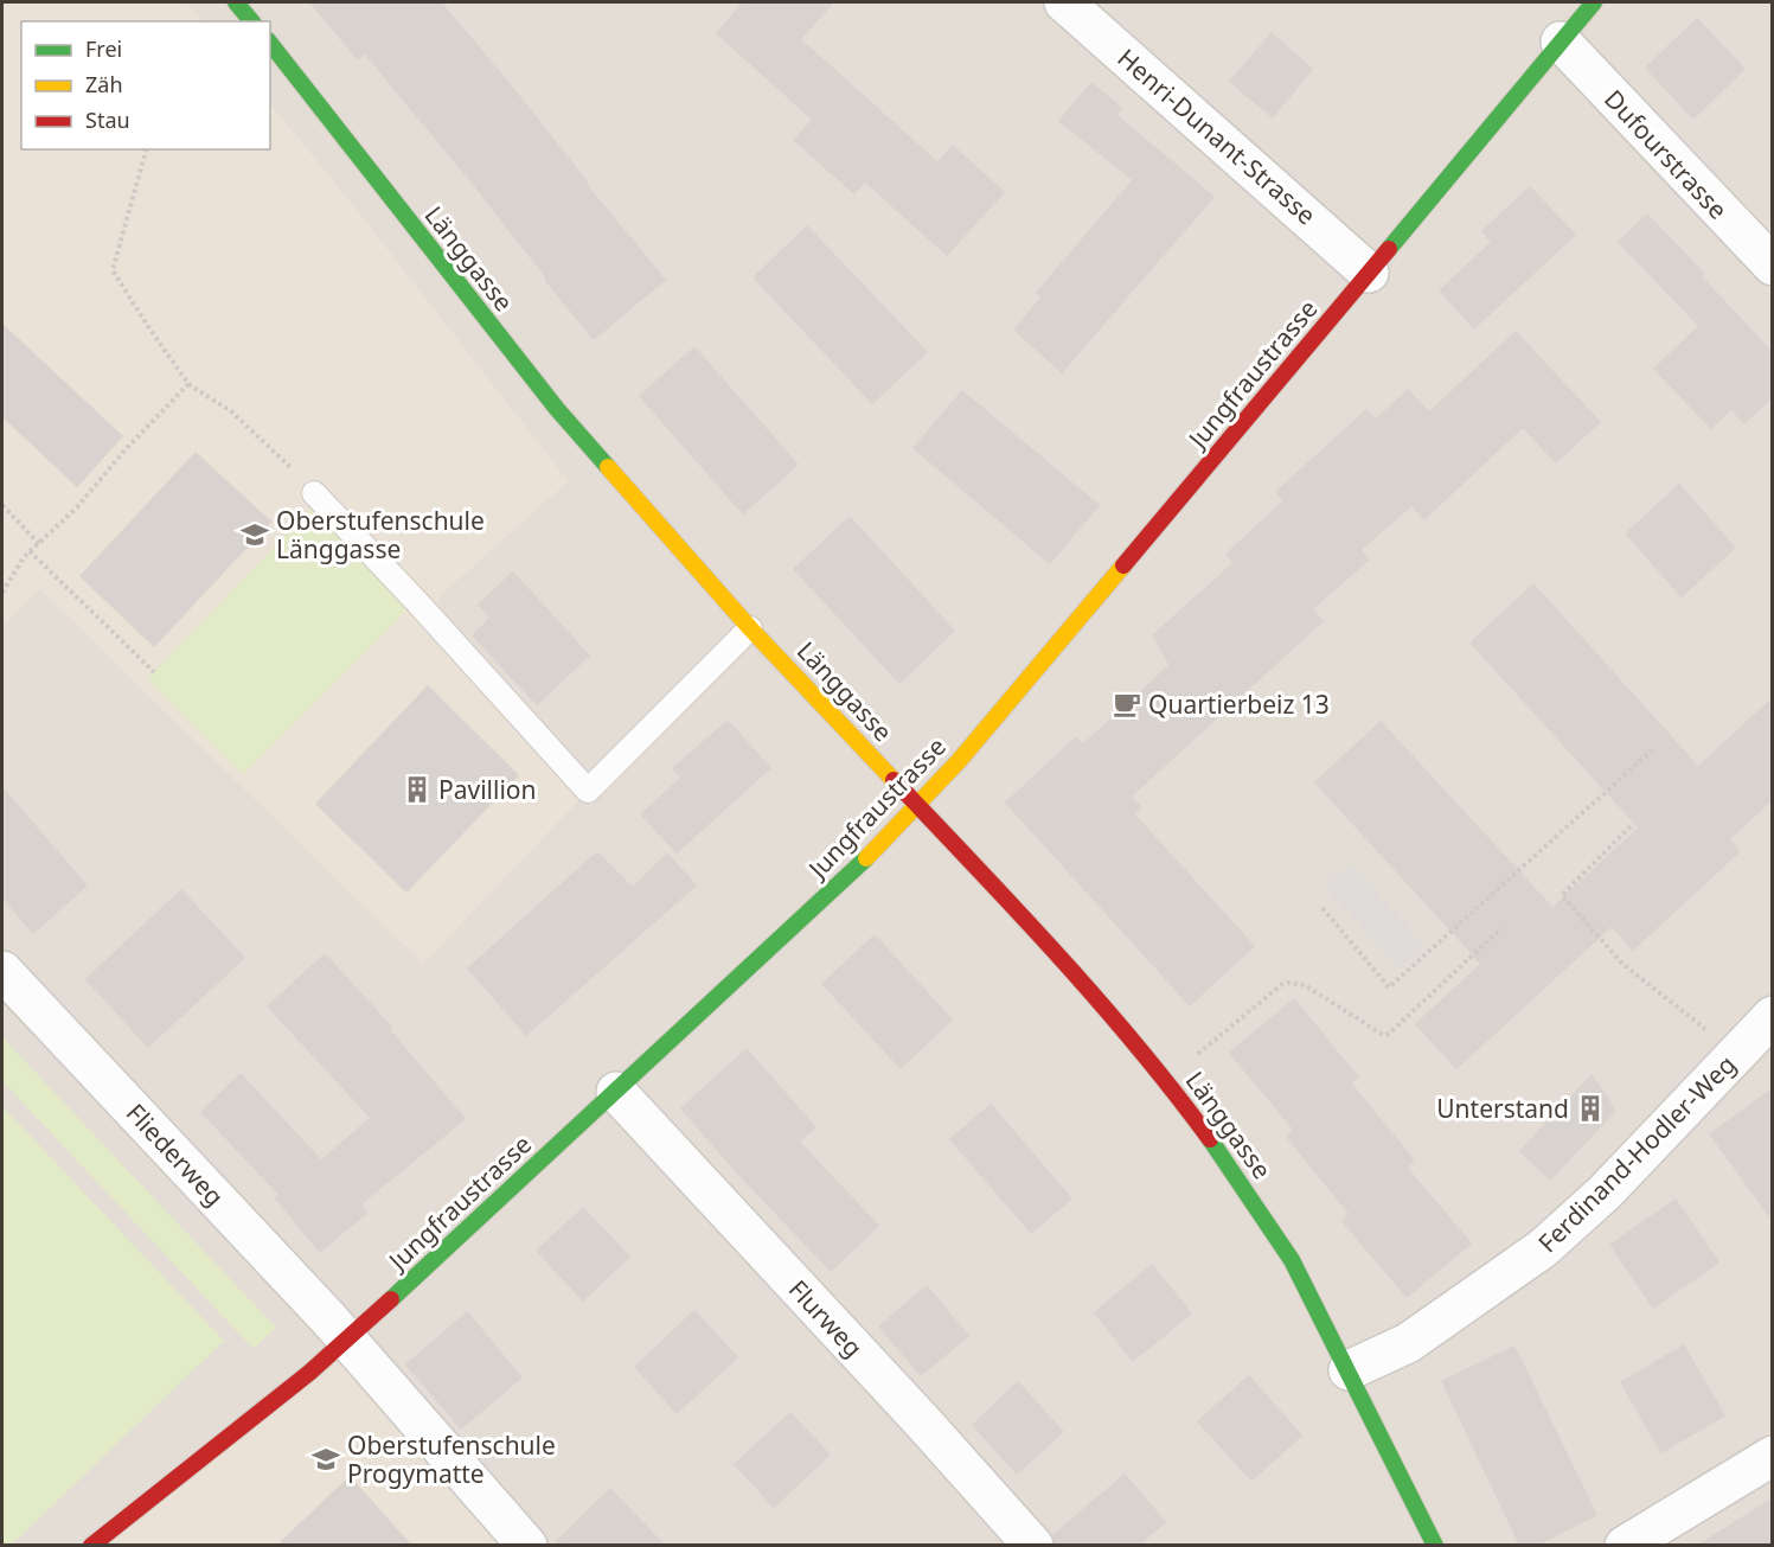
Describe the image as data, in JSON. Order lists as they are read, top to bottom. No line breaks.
{"streets":{"street":["Henri-Dunant-Strasse","Dufourstrasse","Länggasse","Jungfraustrasse","Ferdinand-Hodler-Weg","Fliederweg","Flurweg"]},"crossings":[["Henri-Dunant-Strasse","Jungfraustrasse"],["Dufourstrasse","Jungfraustrasse"],["Länggasse","Jungfraustrasse"],["Länggasse","Ferdinand-Hodler-Weg"],["Jungfraustrasse","Fliederweg"],["Jungfraustrasse","Flurweg"]],"places":{"school or university":["Oberstufenschule Länggasse","Oberstufenschule Progymatte"],"cafe":["Quartierbeiz 13"],"building":["Pavillion","Unterstand"]},"legend":["Frei","Zäh","Stau"]}
